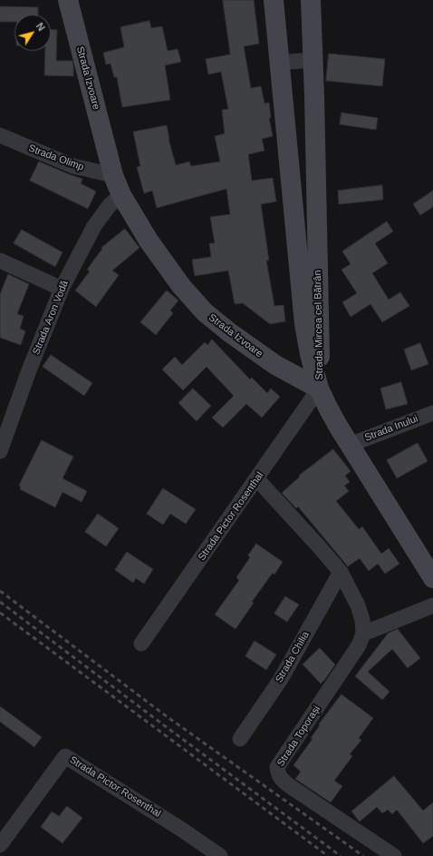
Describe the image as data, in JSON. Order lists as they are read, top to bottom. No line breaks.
{"streets":{"street":["Strada Izvoare","Strada Olimp","Strada Aron Vodă","Strada Mircea cel Bătrân","Strada Inului","Strada Pictor Rosenthal","Strada Chilia","Strada Toporași"]},"crossings":[["Strada Izvoare","Strada Olimp"],["Strada Izvoare","Strada Aron Vodă"],["Strada Izvoare","Strada Mircea cel Bătrân"],["Strada Izvoare","Strada Pictor Rosenthal"],["Strada Mircea cel Bătrân","Strada Pictor Rosenthal"]],"north":"top right"}
